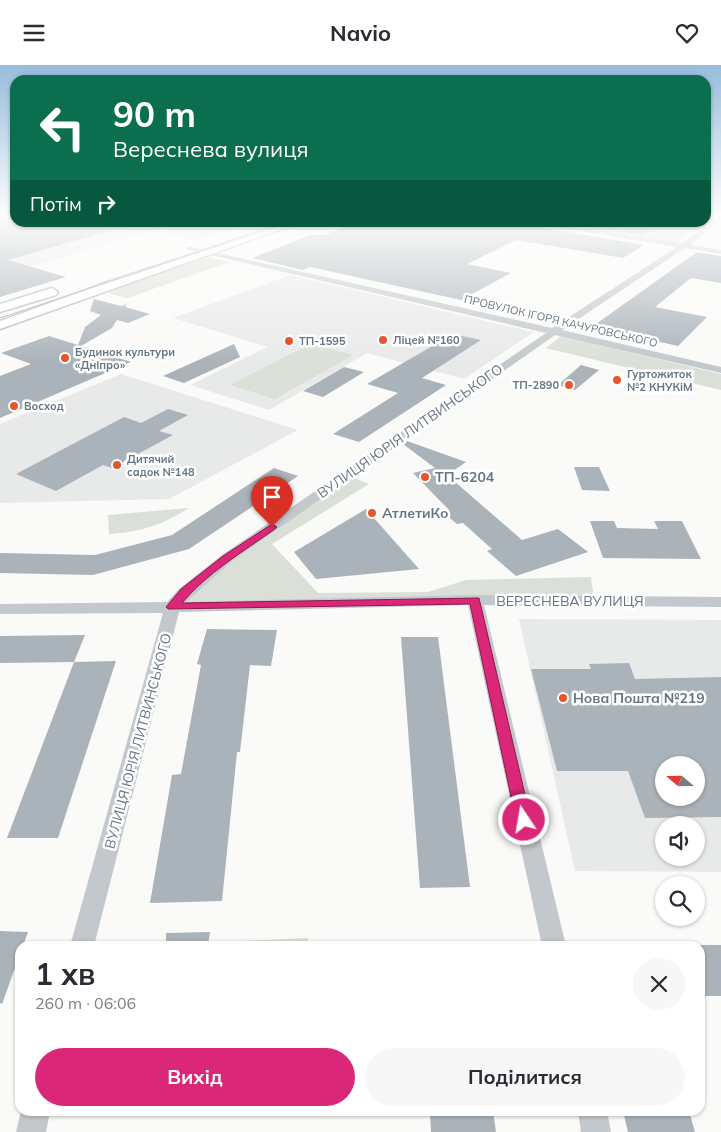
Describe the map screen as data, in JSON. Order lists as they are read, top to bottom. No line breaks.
{"streets":{"street":["ПРОВУЛОК ІГОРЯ КАЧУРОВСЬКОГО","ВУЛИЦЯ ЮРІЯ ЛИТВИНСЬКОГО","ВЕРЕСНЕВА ВУЛИЦЯ"]},"crossings":[["ПРОВУЛОК ІГОРЯ КАЧУРОВСЬКОГО","ВУЛИЦЯ ЮРІЯ ЛИТВИНСЬКОГО"],["ВУЛИЦЯ ЮРІЯ ЛИТВИНСЬКОГО","ВЕРЕСНЕВА ВУЛИЦЯ"]],"places":["Ліцей №160","ТП-1595","Будинок культури «Дніпро»","Гуртожиток №2 КНУКіМ","ТП-2890","Восход","Дитячий садок №148","ТП-6204","АтлетиКо","Нова Пошта №219"],"north":"left","page":{"header":"Navio","turn":["90 m","Вереснева вулиця"],"then":"Потім","heading":["1 хв","260 m · 06:06"],"buttons":["Вихід","Поділитися"]}}
